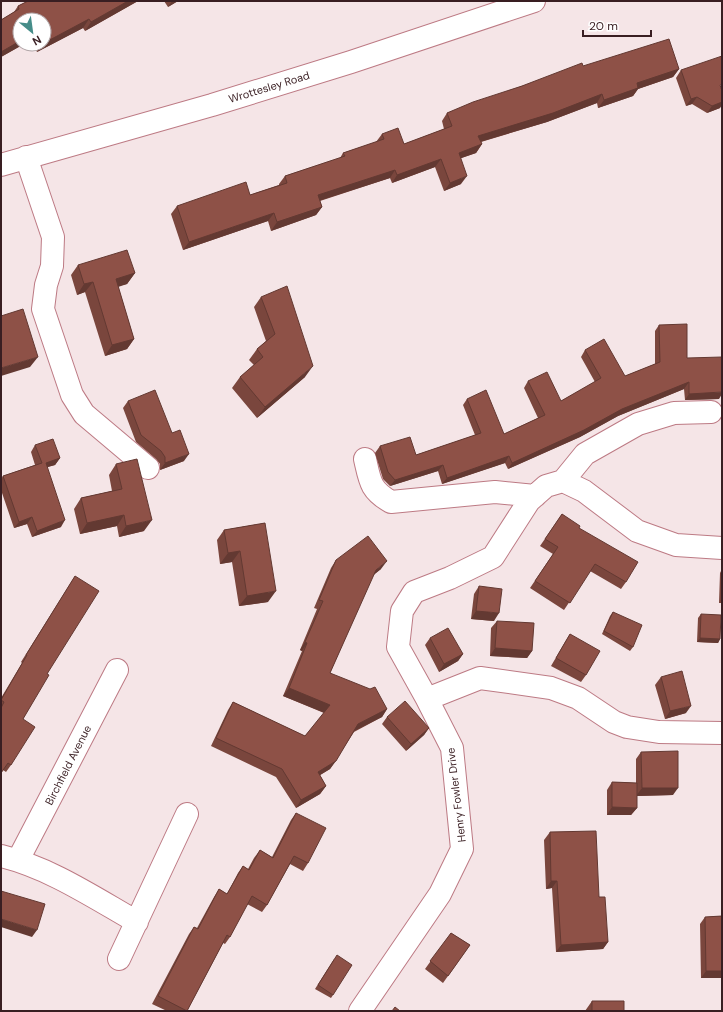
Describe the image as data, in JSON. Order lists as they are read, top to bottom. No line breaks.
{"streets":{"street":["Wrottesley Road","Birchfield Avenue","Henry Fowler Drive"]},"scale_bar":"20 m","north":"bottom right"}
